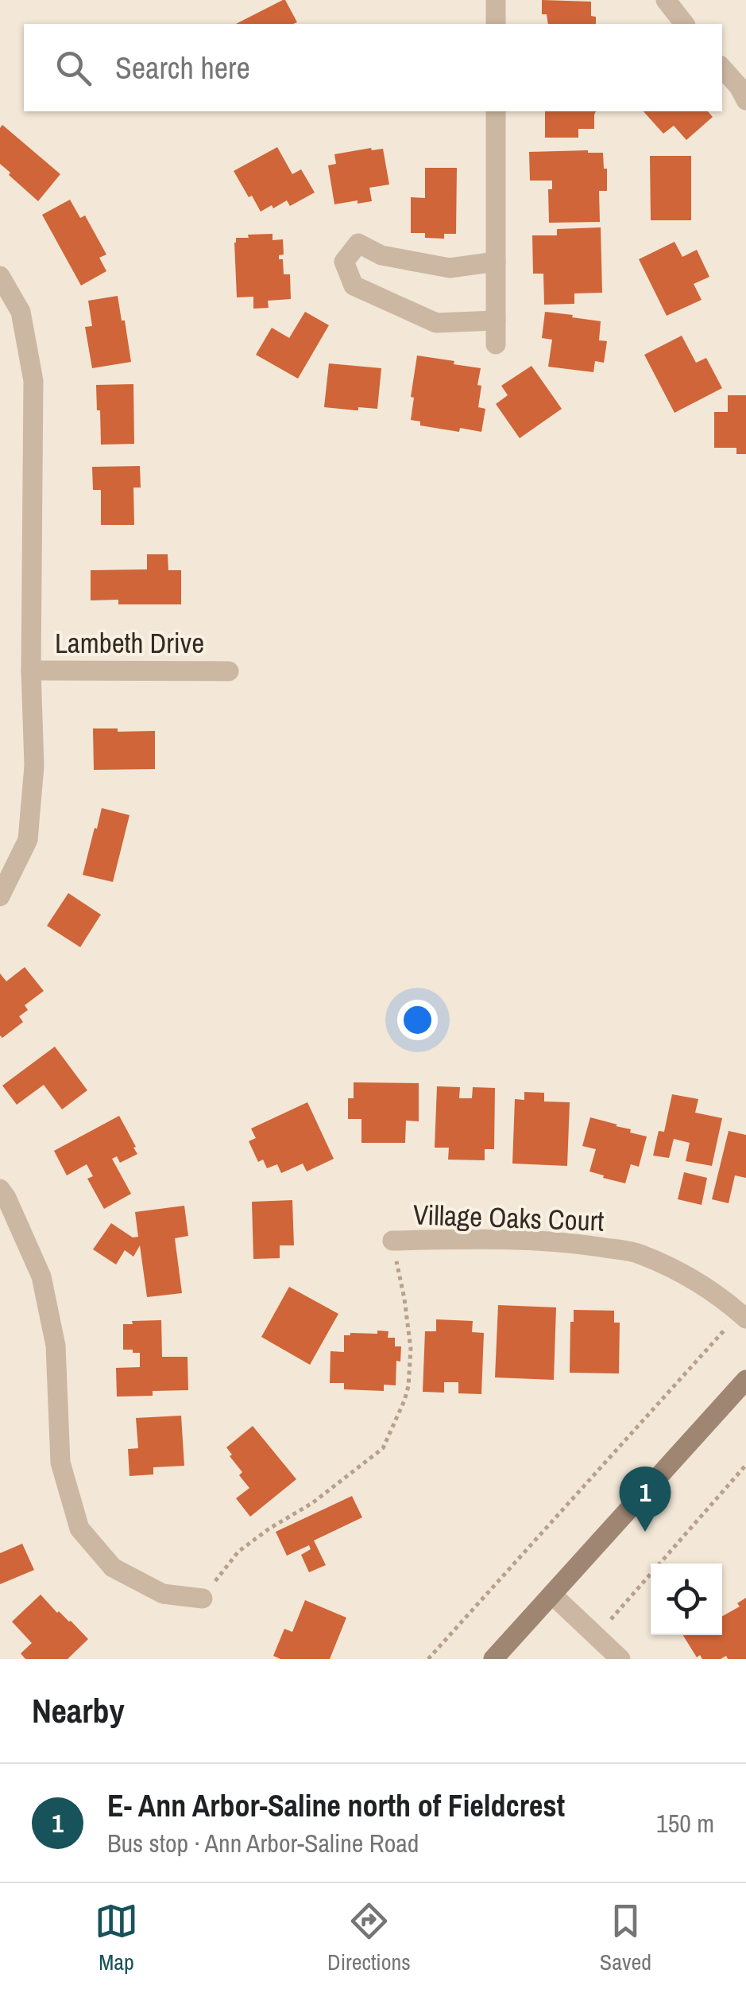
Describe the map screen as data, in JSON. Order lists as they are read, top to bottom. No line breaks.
{"streets":{"street":["Lambeth Drive","Village Oaks Court"]},"page":{"search":"Search here","pins":"1","heading":"Nearby","list":[{"mark":"1","name":"E- Ann Arbor-Saline north of Fieldcrest","note":"Bus stop · Ann Arbor-Saline Road","value":"150 m"}],"nav":["Map","Directions","Saved"]}}
